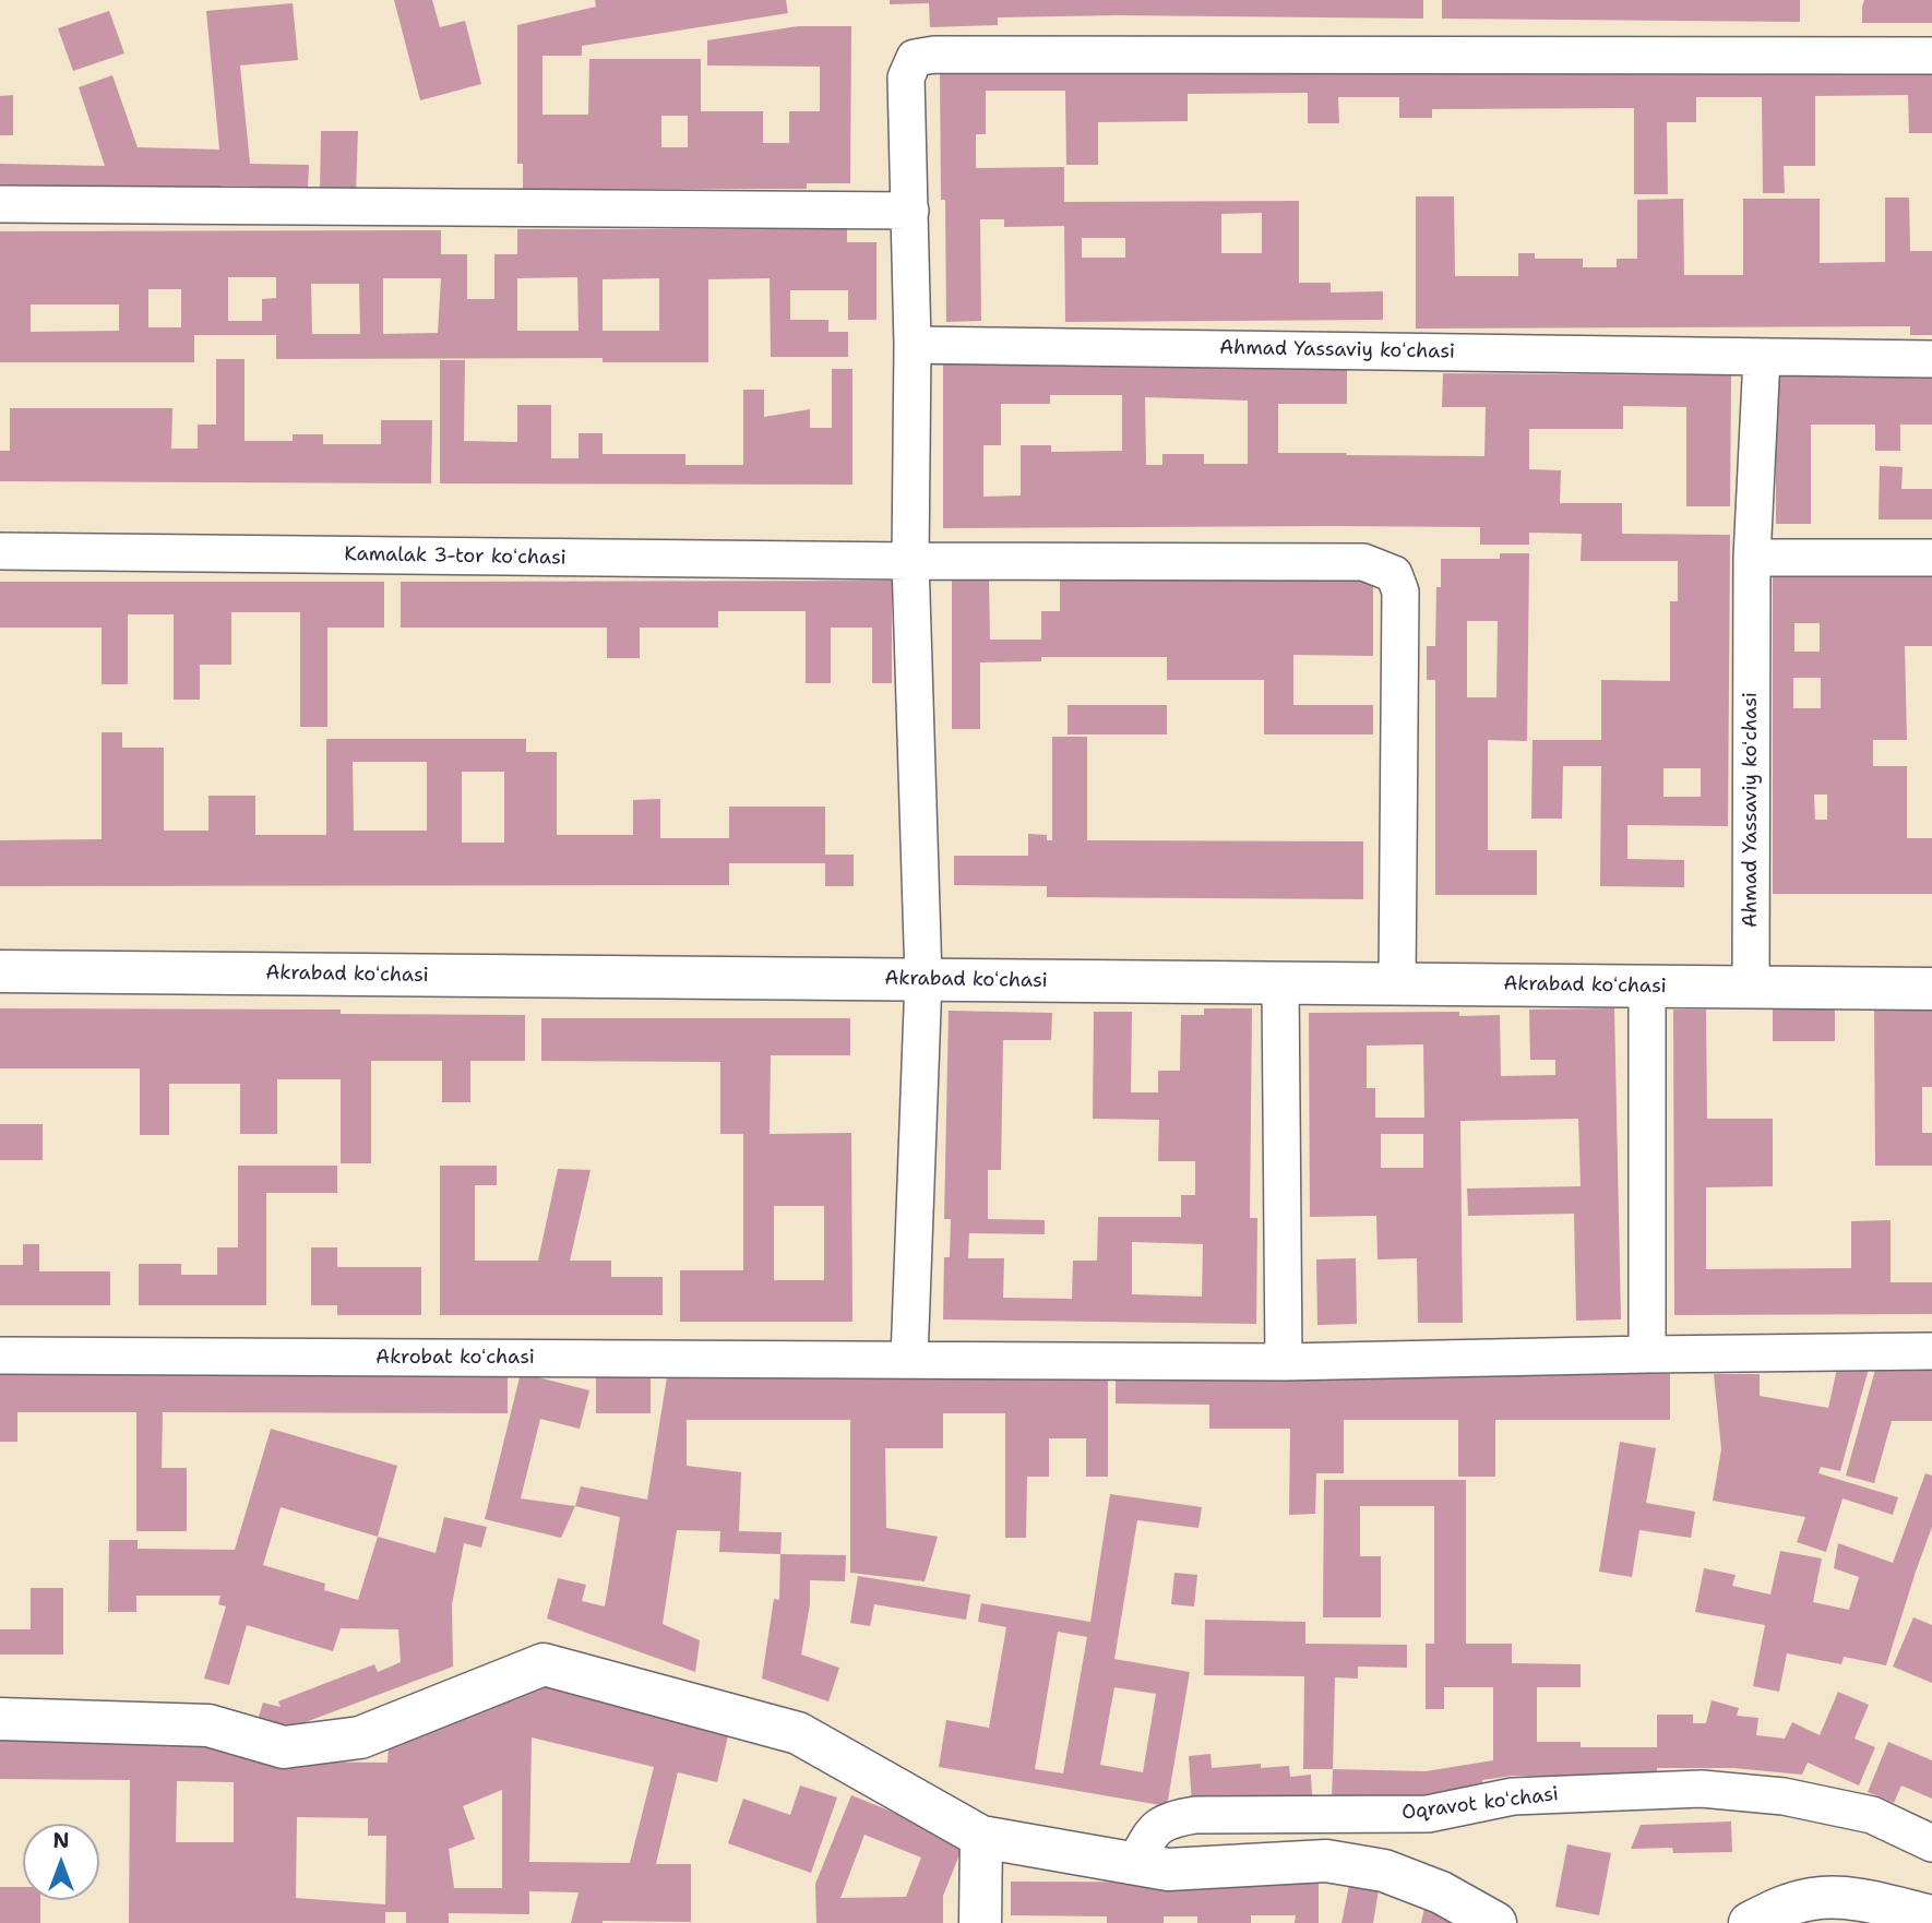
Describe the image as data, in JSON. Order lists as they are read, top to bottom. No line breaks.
{"streets":{"street":["Ahmad Yassaviy koʻchasi","Kamalak 3-tor koʻchasi","Akrabad koʻchasi","Akrobat koʻchasi","Oqravot koʻchasi"]},"crossings":[["Ahmad Yassaviy koʻchasi","Akrabad koʻchasi"],["Kamalak 3-tor koʻchasi","Akrabad koʻchasi"]],"north":"top"}
